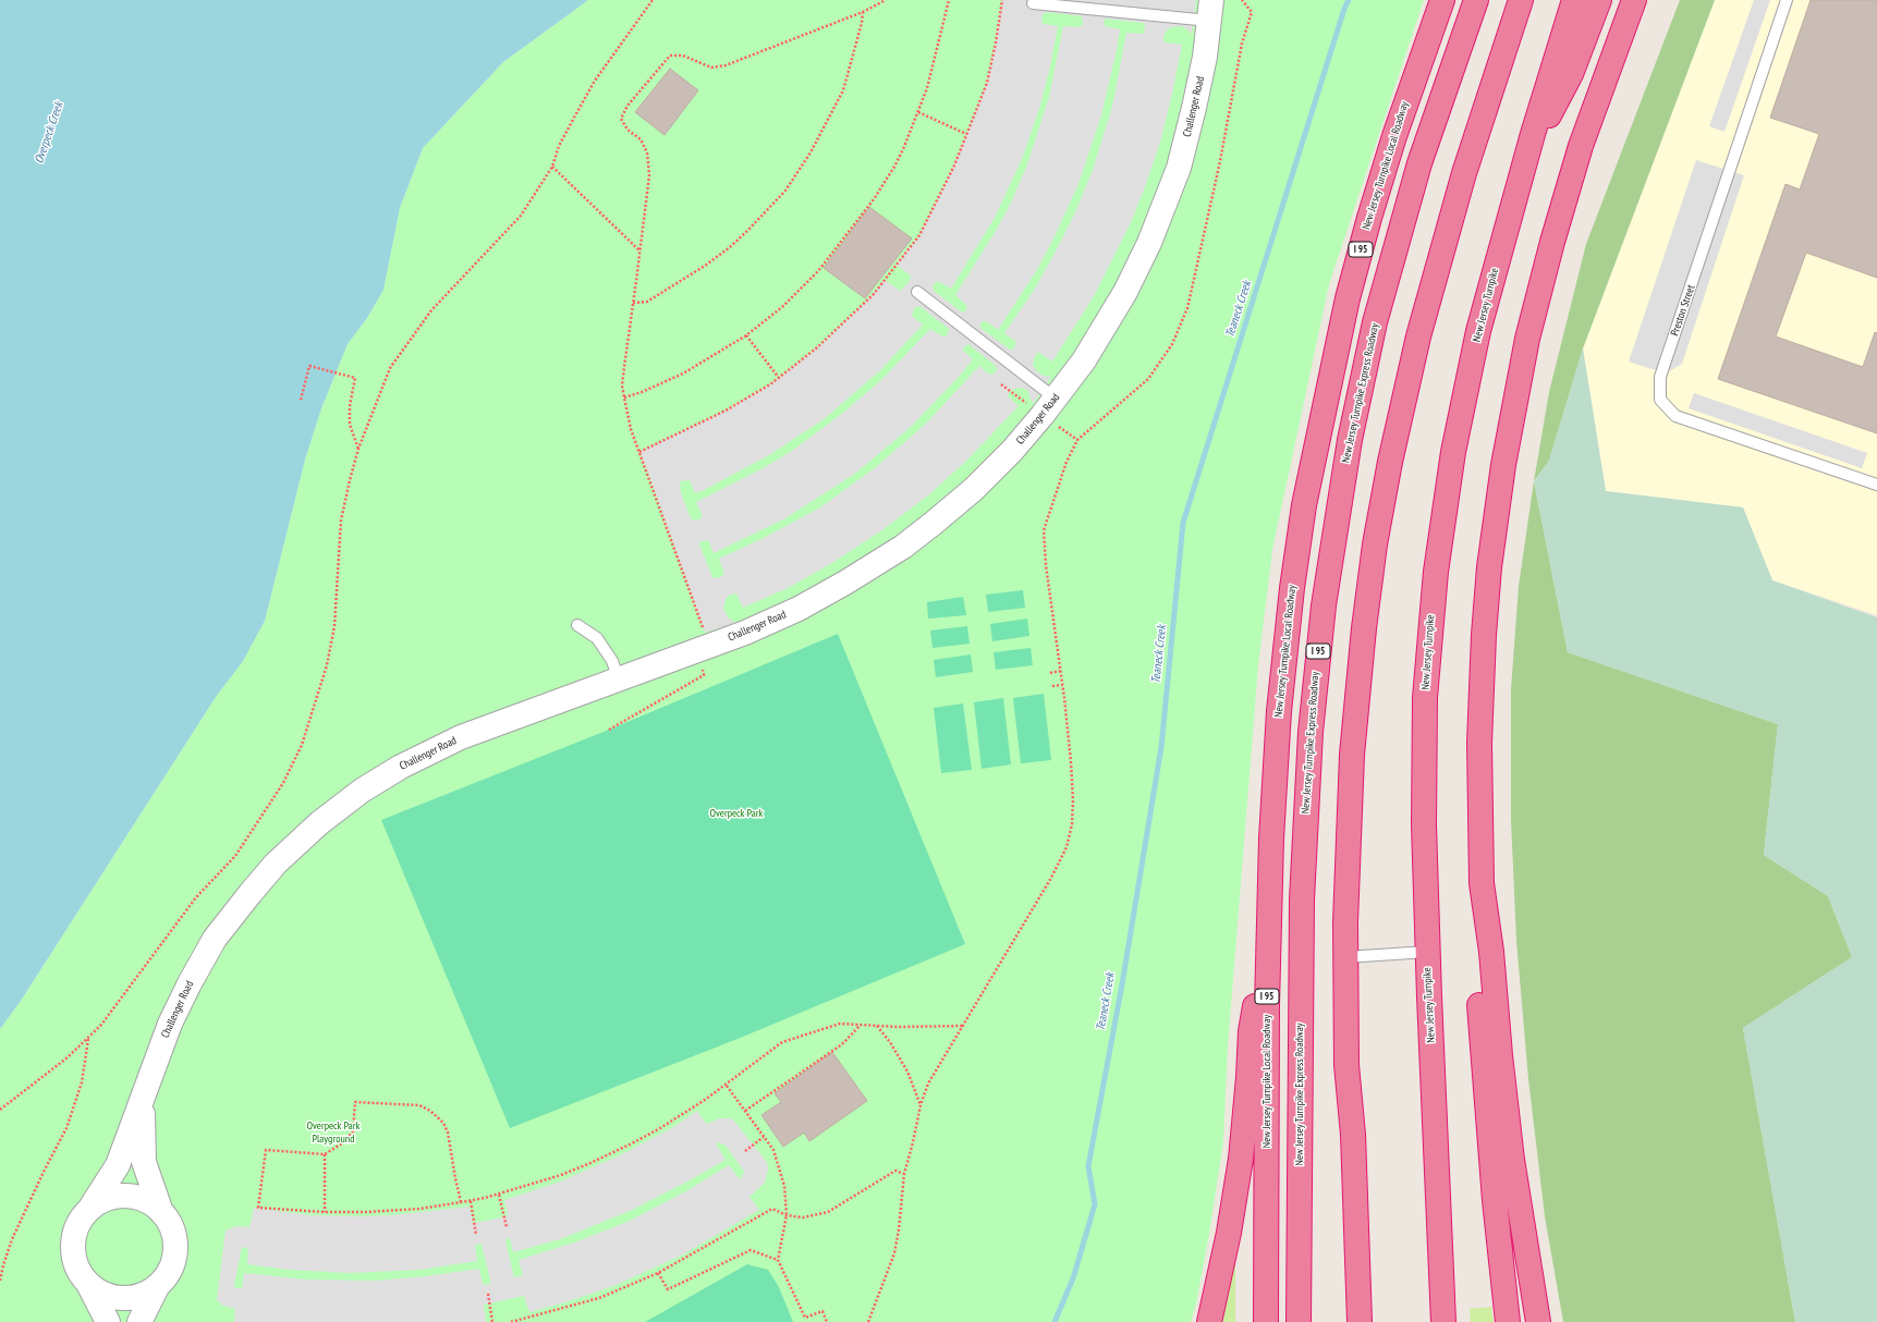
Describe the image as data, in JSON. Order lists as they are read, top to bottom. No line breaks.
{"streets":{"highway":["New Jersey Turnpike Local Roadway","I 95","New Jersey Turnpike","New Jersey Turnpike Express Roadway"],"street":["Challenger Road"],"lane":["Preston Street"]},"water":["Overpeck Creek","Teaneck Creek"],"parks":["Overpeck Park","Overpeck Park Playground"]}
